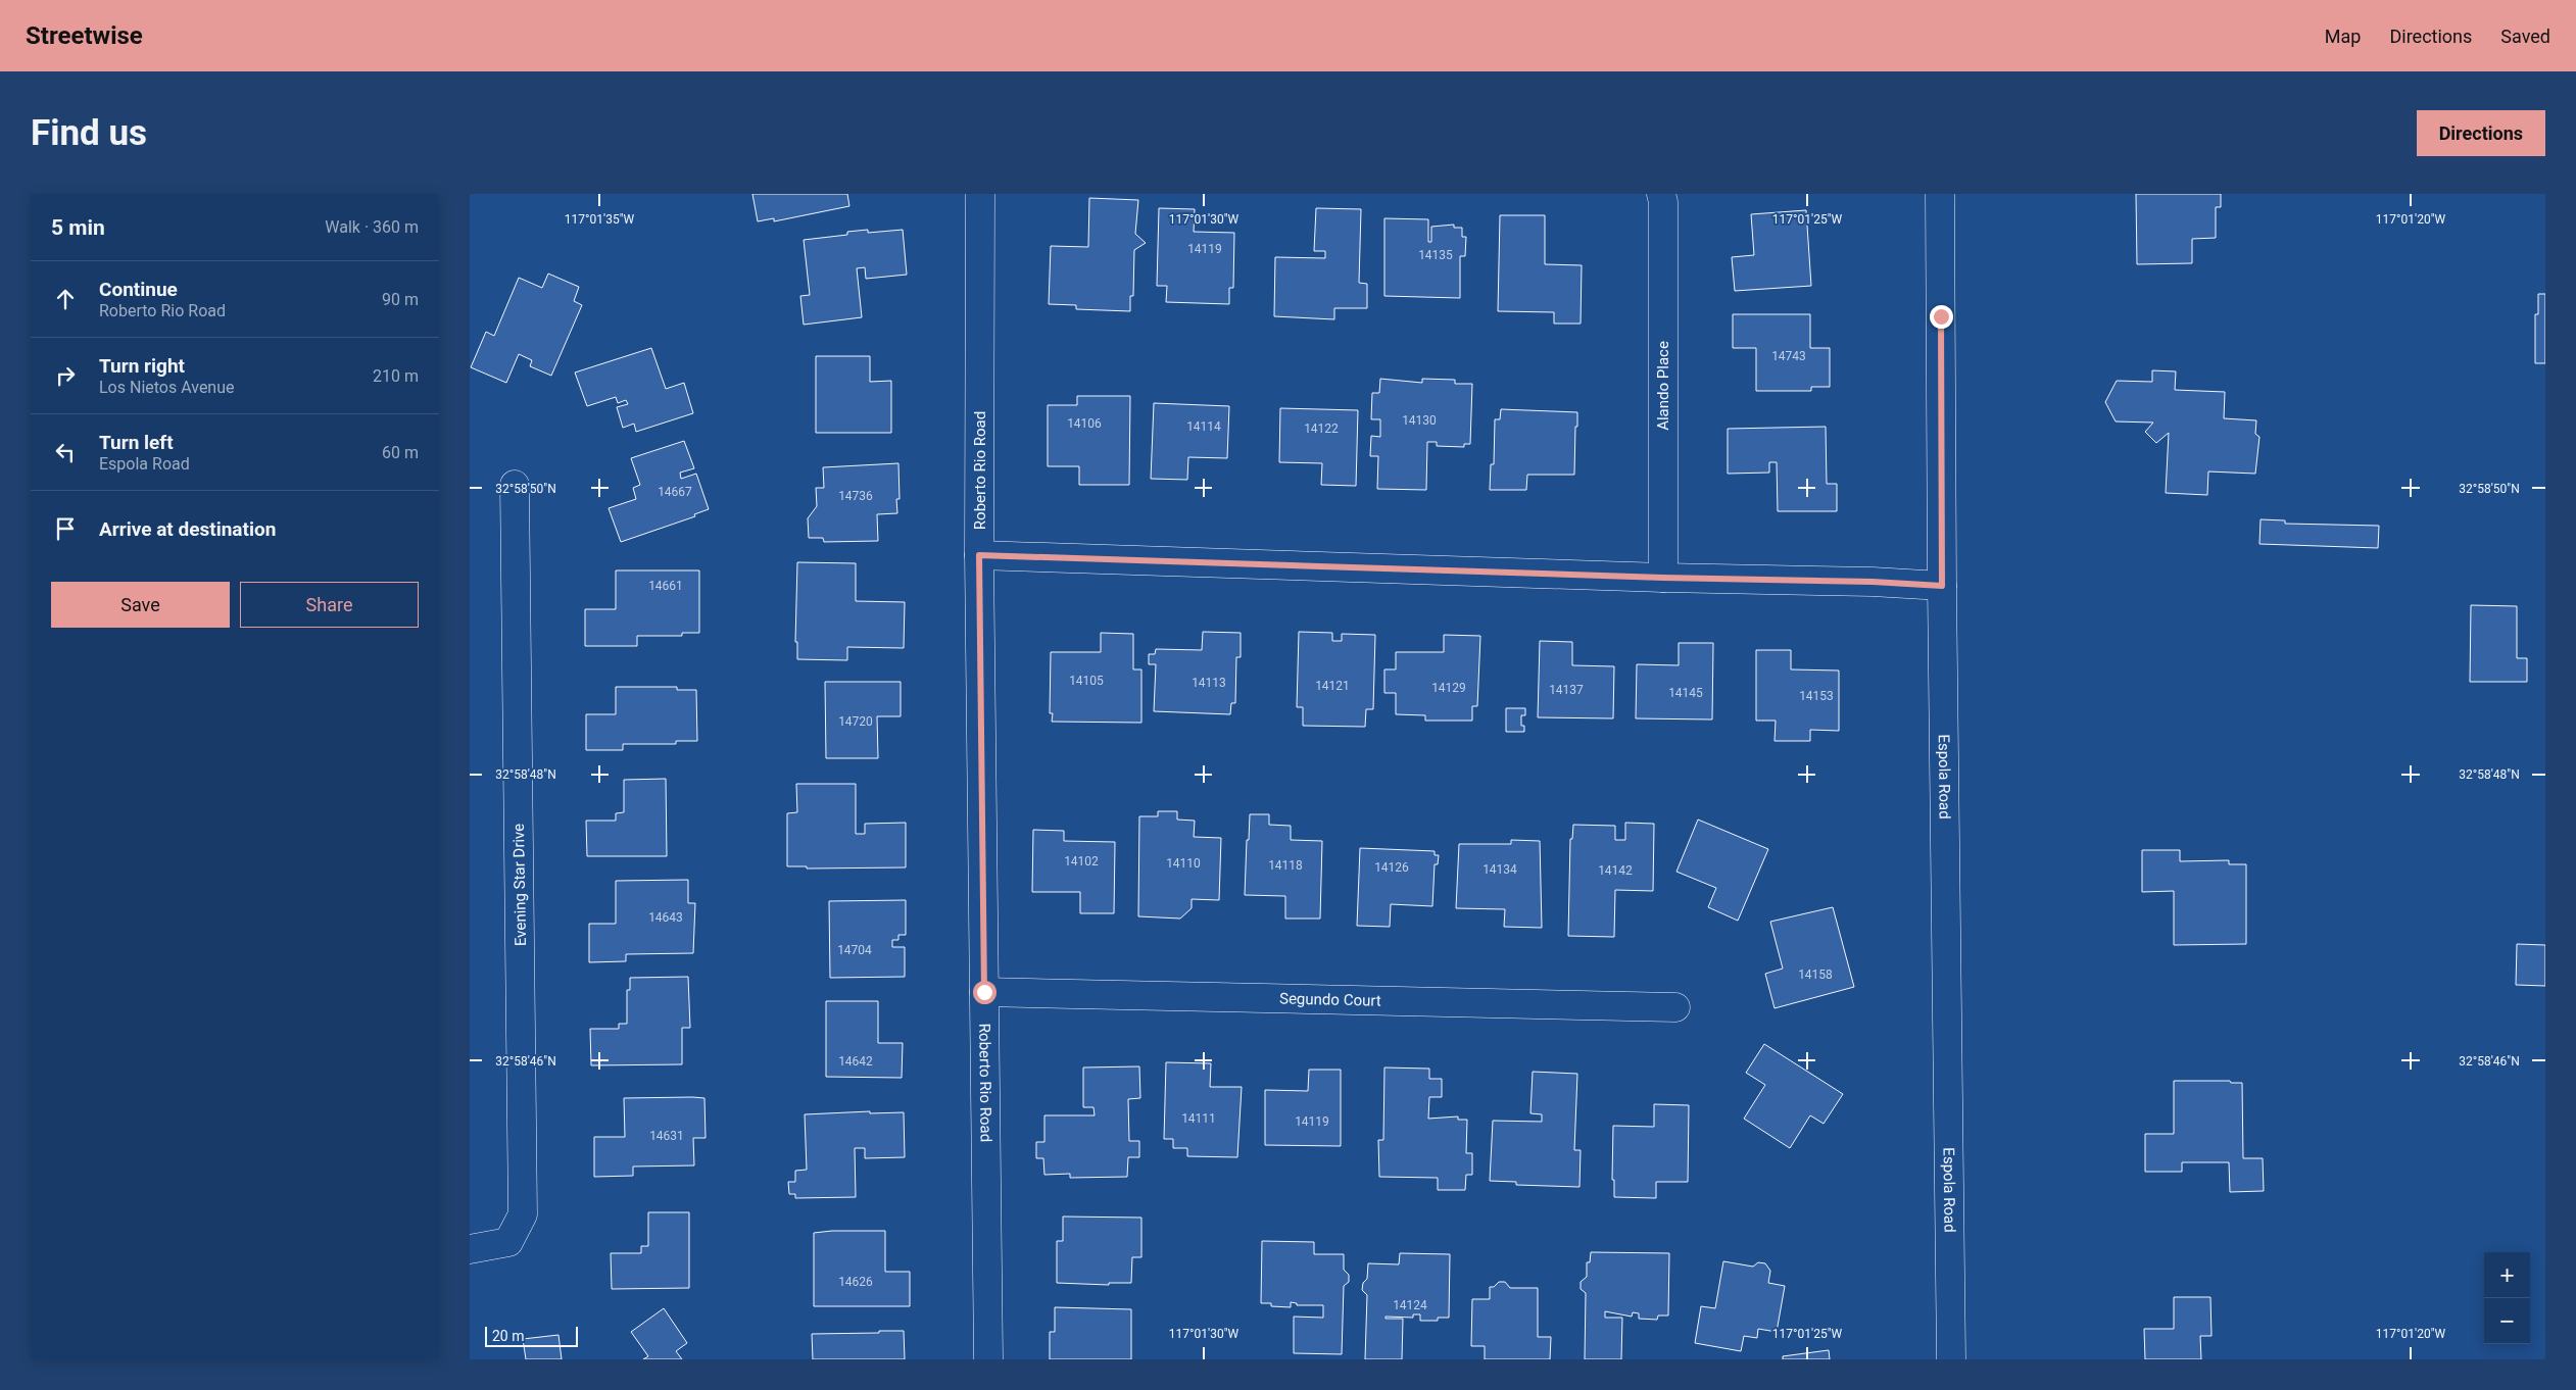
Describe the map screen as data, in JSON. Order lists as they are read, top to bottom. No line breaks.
{"streets":{"street":["Alando Place","Roberto Rio Road","Espola Road","Evening Star Drive","Segundo Court"]},"crossings":[["Roberto Rio Road","Segundo Court"]],"house_numbers":["14119","14135","14743","14130","14106","14114","14122","14667","14736","14661","14105","14113","14121","14129","14137","14145","14153","14720","14102","14110","14118","14126","14134","14142","14643","14704","14158","14642","14111","14119","14631","14626","14124"],"scale_bar":"20 m","page":{"header":"Streetwise","nav":["Map","Directions","Saved"],"buttons":["Directions",["Save","Share"]],"title":"Find us","heading":["5 min","Walk · 360 m"],"list":[["Continue","Roberto Rio Road","90 m"],["Turn right","Los Nietos Avenue","210 m"],["Turn left","Espola Road","60 m"],"Arrive at destination"],"map_buttons":["+","−"],"scale":"20 m"},"coordinates":["117°01'35\"W","117°01'30\"W","117°01'25\"W","117°01'20\"W","32°58'50\"N","32°58'48\"N","32°58'46\"N"]}
